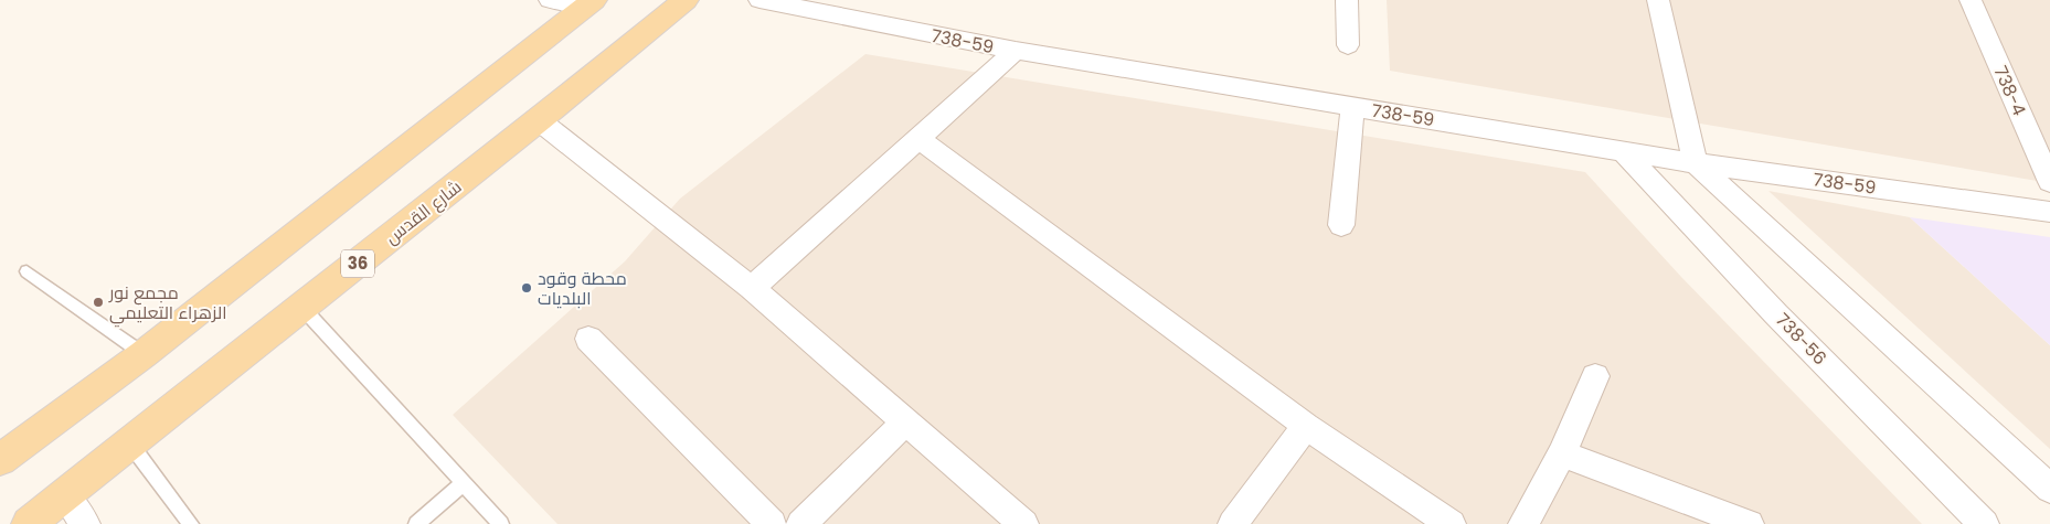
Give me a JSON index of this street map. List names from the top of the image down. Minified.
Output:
{"streets":{"main road":["شارع القدس","36"],"street":["738-59","738-4","738-56"]},"crossings":[["738-59","738-56"]],"places":["محطة وقود البلديات","مجمع نور الزهراء التعليمي"]}
